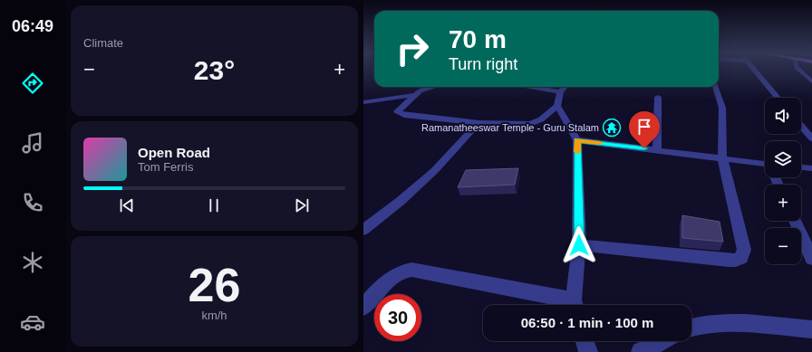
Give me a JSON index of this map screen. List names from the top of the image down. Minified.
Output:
{"places":{"temple":["Ramanatheeswar Temple - Guru Stalam"]},"page":{"tabs":"06:49","tile":["Climate",["26","km/h"]],"turn":["70 m","Turn right"],"heat":["−","23°","+"],"map_buttons":["+","−"],"song":["Open Road","Tom Ferris"],"limit":"30","trip":"06:50 · 1 min · 100 m"}}
